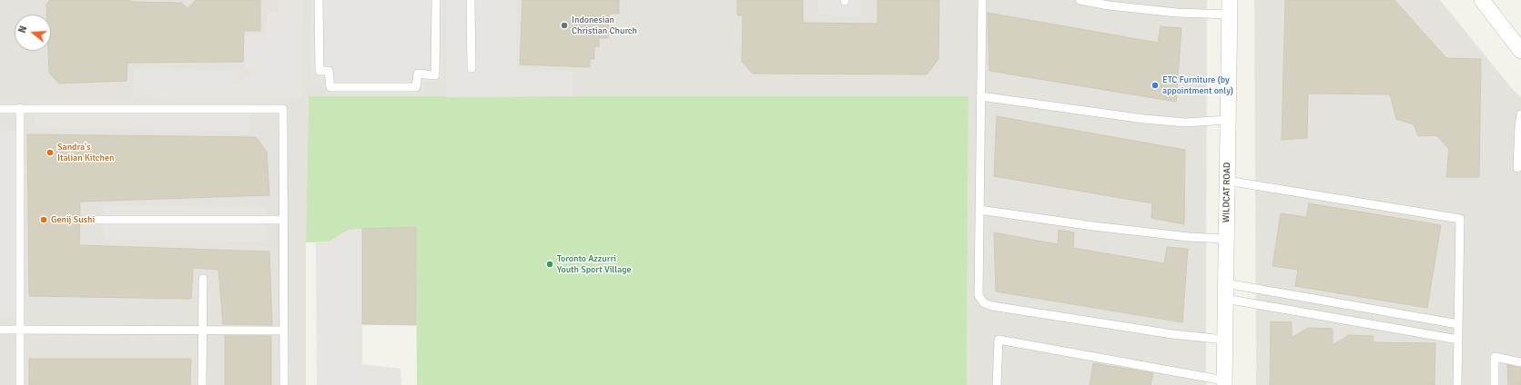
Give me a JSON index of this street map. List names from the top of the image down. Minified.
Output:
{"streets":{"street":["WILDCAT ROAD"]},"places":["Indonesian Christian Church","ETC Furniture (by appointment only)","Sandra's Italian Kitchen","Genij Sushi","Toronto Azzurri Youth Sport Village"],"north":"left"}
